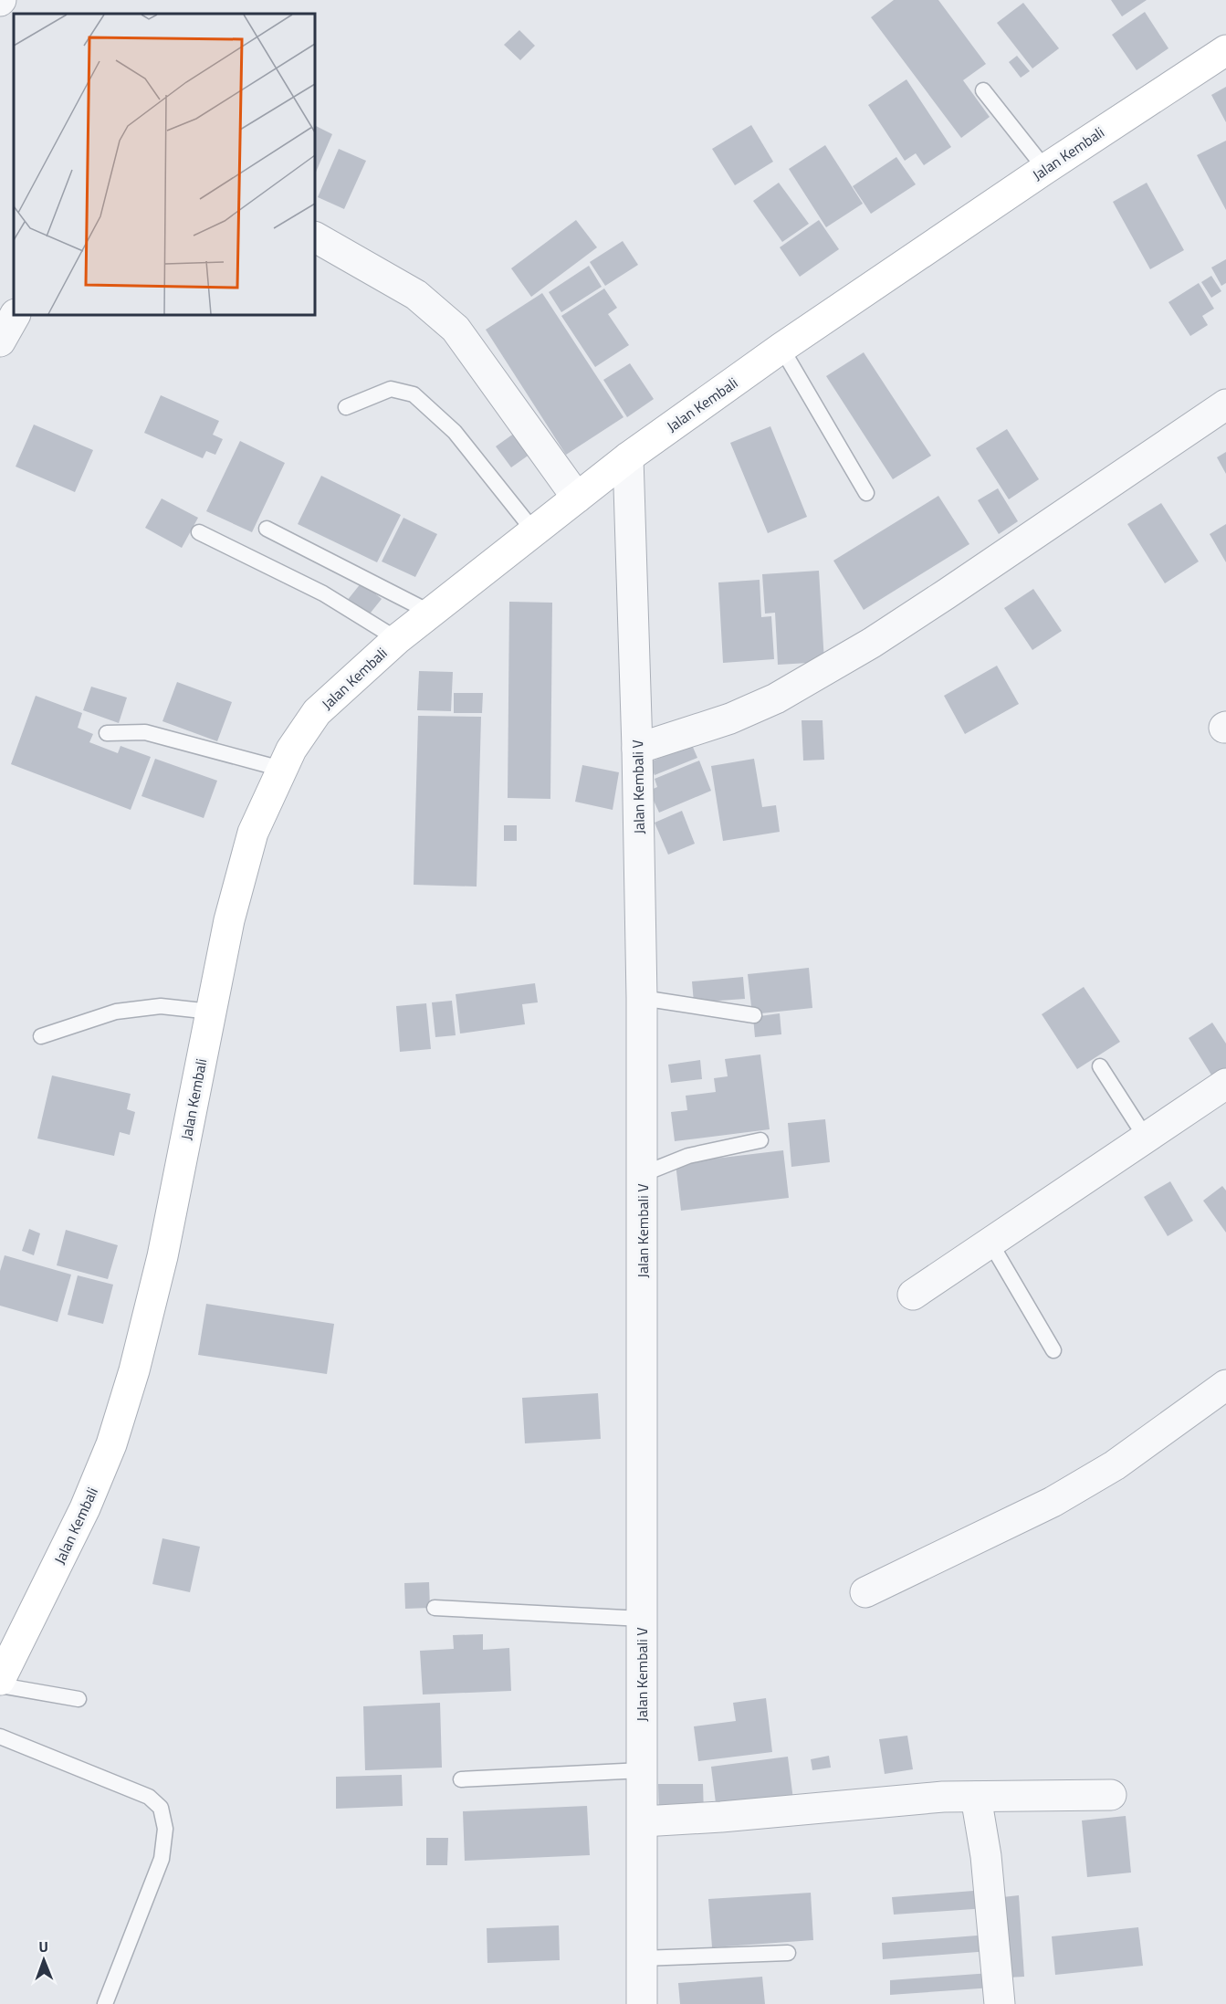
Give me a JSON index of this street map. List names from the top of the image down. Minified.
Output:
{"streets":{"street":["Jalan Kembali","Jalan Kembali V"]},"crossings":[["Jalan Kembali","Jalan Kembali V"]],"north":"top"}
